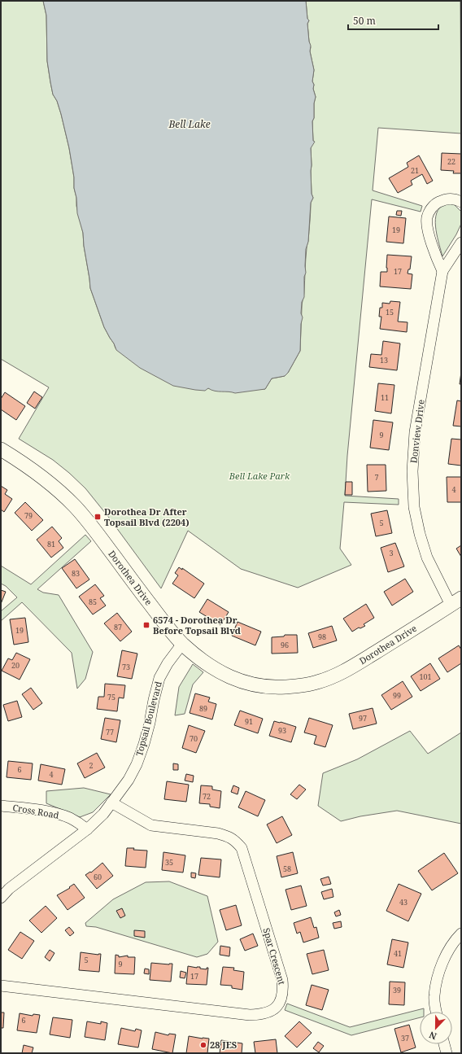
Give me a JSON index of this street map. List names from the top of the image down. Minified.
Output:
{"streets":{"street":["Donview Drive","Dorothea Drive","Topsail Boulevard","Cross Road","Spar Crescent"]},"crossings":[["Donview Drive","Dorothea Drive"],["Dorothea Drive","Topsail Boulevard"],["Topsail Boulevard","Cross Road"],["Topsail Boulevard","Spar Crescent"]],"water":["Bell Lake"],"parks":["Bell Lake Park"],"places":{"transit":["Dorothea Dr After Topsail Blvd (2204)","6574 - Dorothea Dr Before Topsail Blvd"],"other":["28 JES"]},"house_numbers":["22","21","19","17","15","13","11","9","7","4","79","5","81","3","83","85","87","19","98","96","20","73","101","99","75","89","97","91","93","77","70","2","6","4","72","35","58","60","43","41","5","9","17","39","6","37"],"scale_bar":"50 m","north":"bottom"}
